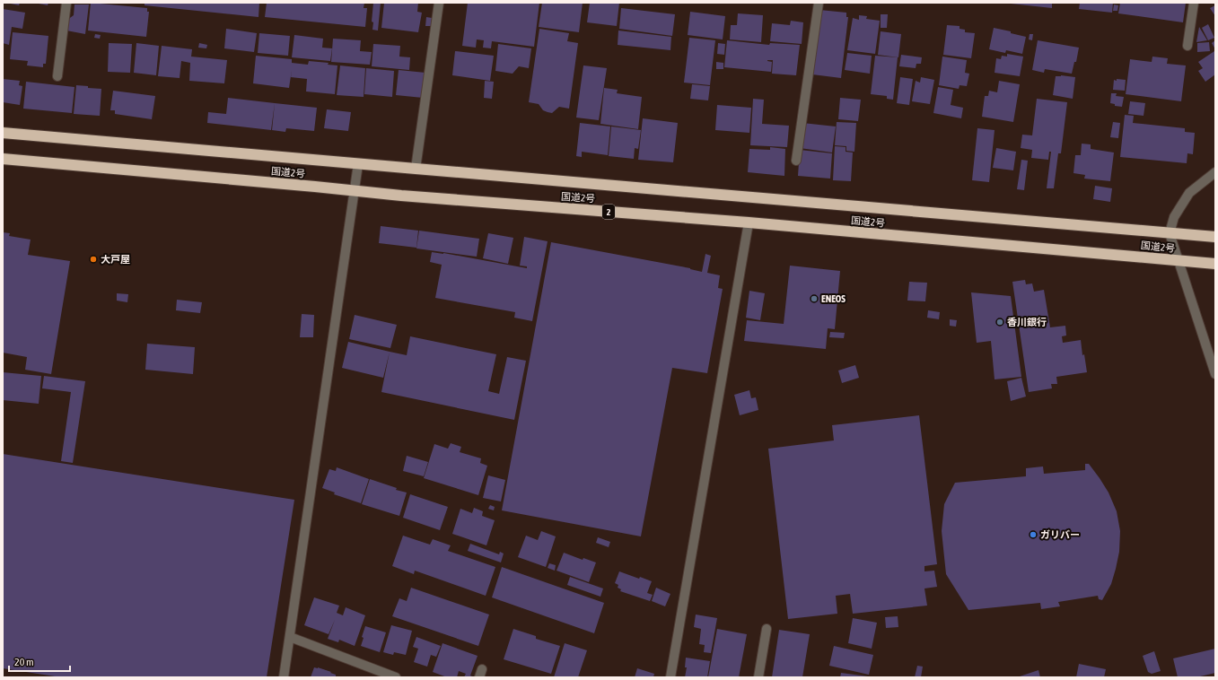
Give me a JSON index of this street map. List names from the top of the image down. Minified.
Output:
{"streets":{"highway":["国道2号","2"]},"places":["大戸屋","ENEOS","香川銀行","ガリバー"],"scale_bar":"20 m"}
